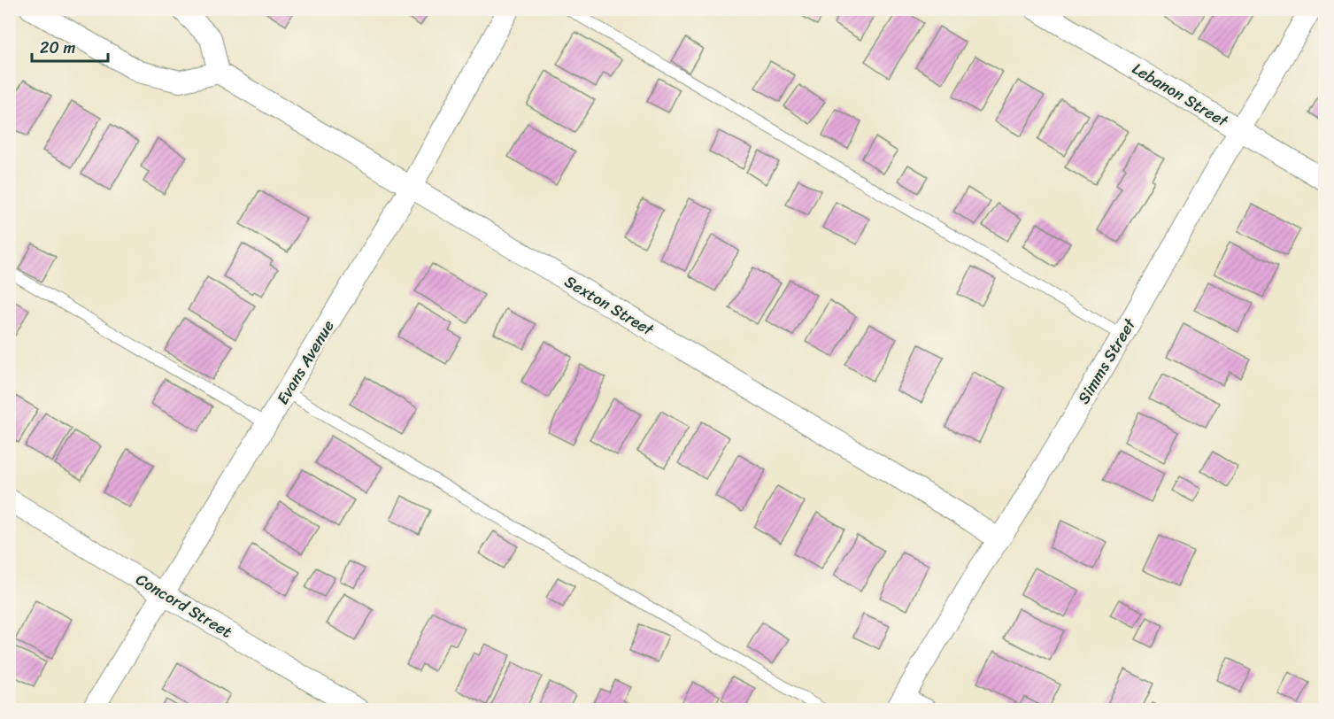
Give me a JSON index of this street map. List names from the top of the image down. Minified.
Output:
{"streets":{"street":["Lebanon Street","Sexton Street","Simms Street","Evans Avenue","Concord Street"]},"crossings":[["Lebanon Street","Simms Street"],["Sexton Street","Simms Street"],["Sexton Street","Evans Avenue"],["Evans Avenue","Concord Street"]],"scale_bar":"20 m"}
